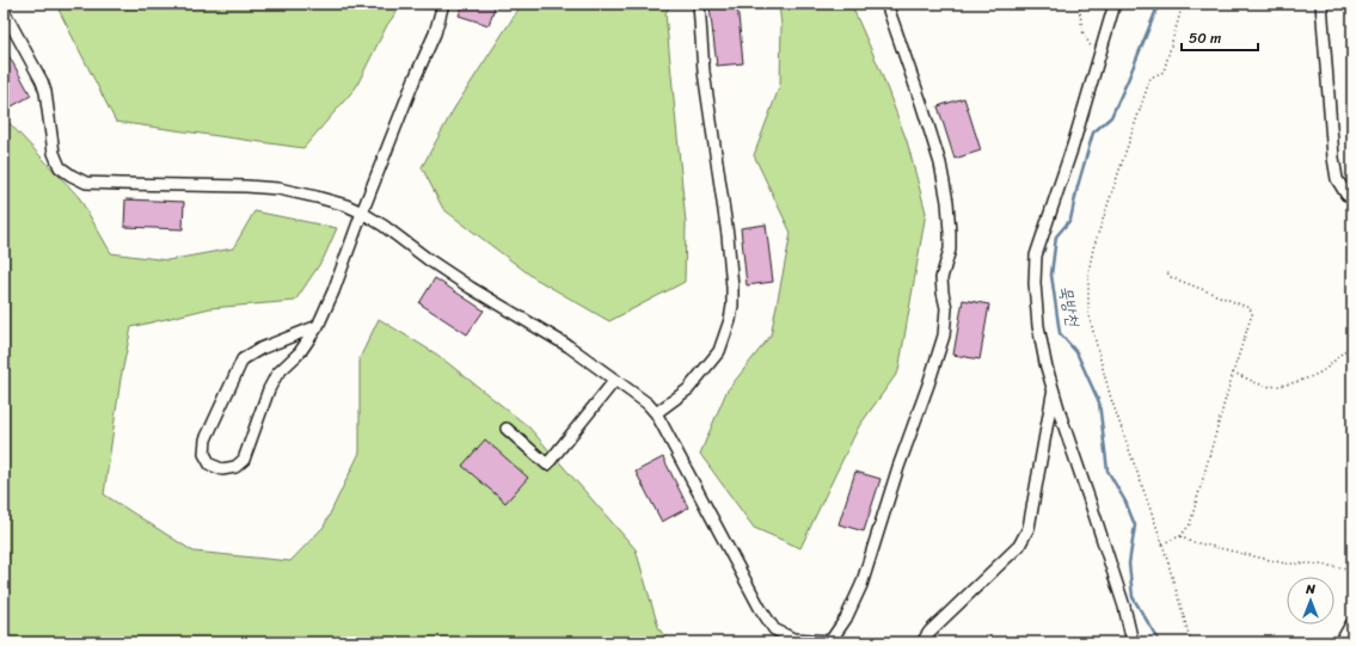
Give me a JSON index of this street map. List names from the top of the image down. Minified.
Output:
{"water":["묵방천"],"scale_bar":"50 m","north":"top"}
